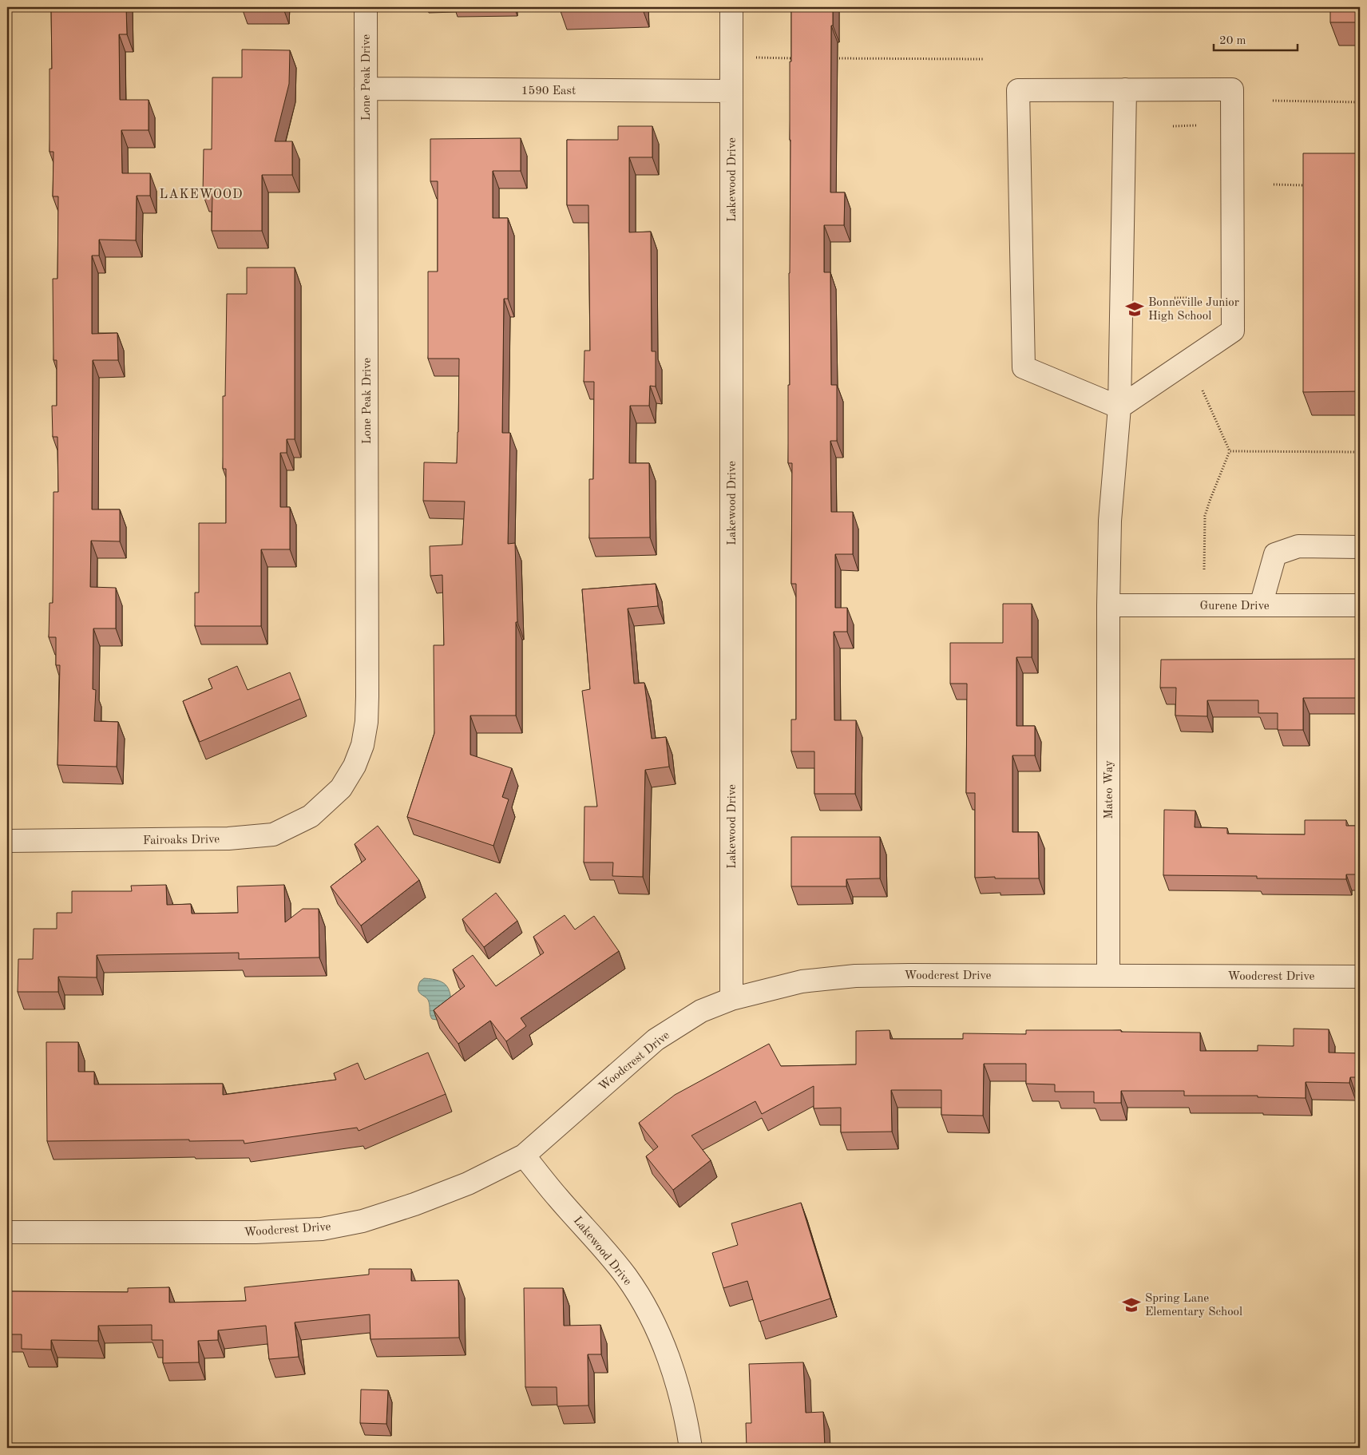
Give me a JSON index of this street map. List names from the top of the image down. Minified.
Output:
{"streets":{"street":["Lone Peak Drive","1590 East","Lakewood Drive","Gurene Drive","Mateo Way","Fairoaks Drive","Woodcrest Drive"]},"crossings":[["Lone Peak Drive","1590 East"],["Lone Peak Drive","Fairoaks Drive"],["1590 East","Lakewood Drive"],["Lakewood Drive","Woodcrest Drive"],["Gurene Drive","Mateo Way"],["Mateo Way","Woodcrest Drive"]],"districts":["LAKEWOOD"],"places":{"school or university":["Bonneville Junior High School","Spring Lane Elementary School"]},"scale_bar":"20 m"}
